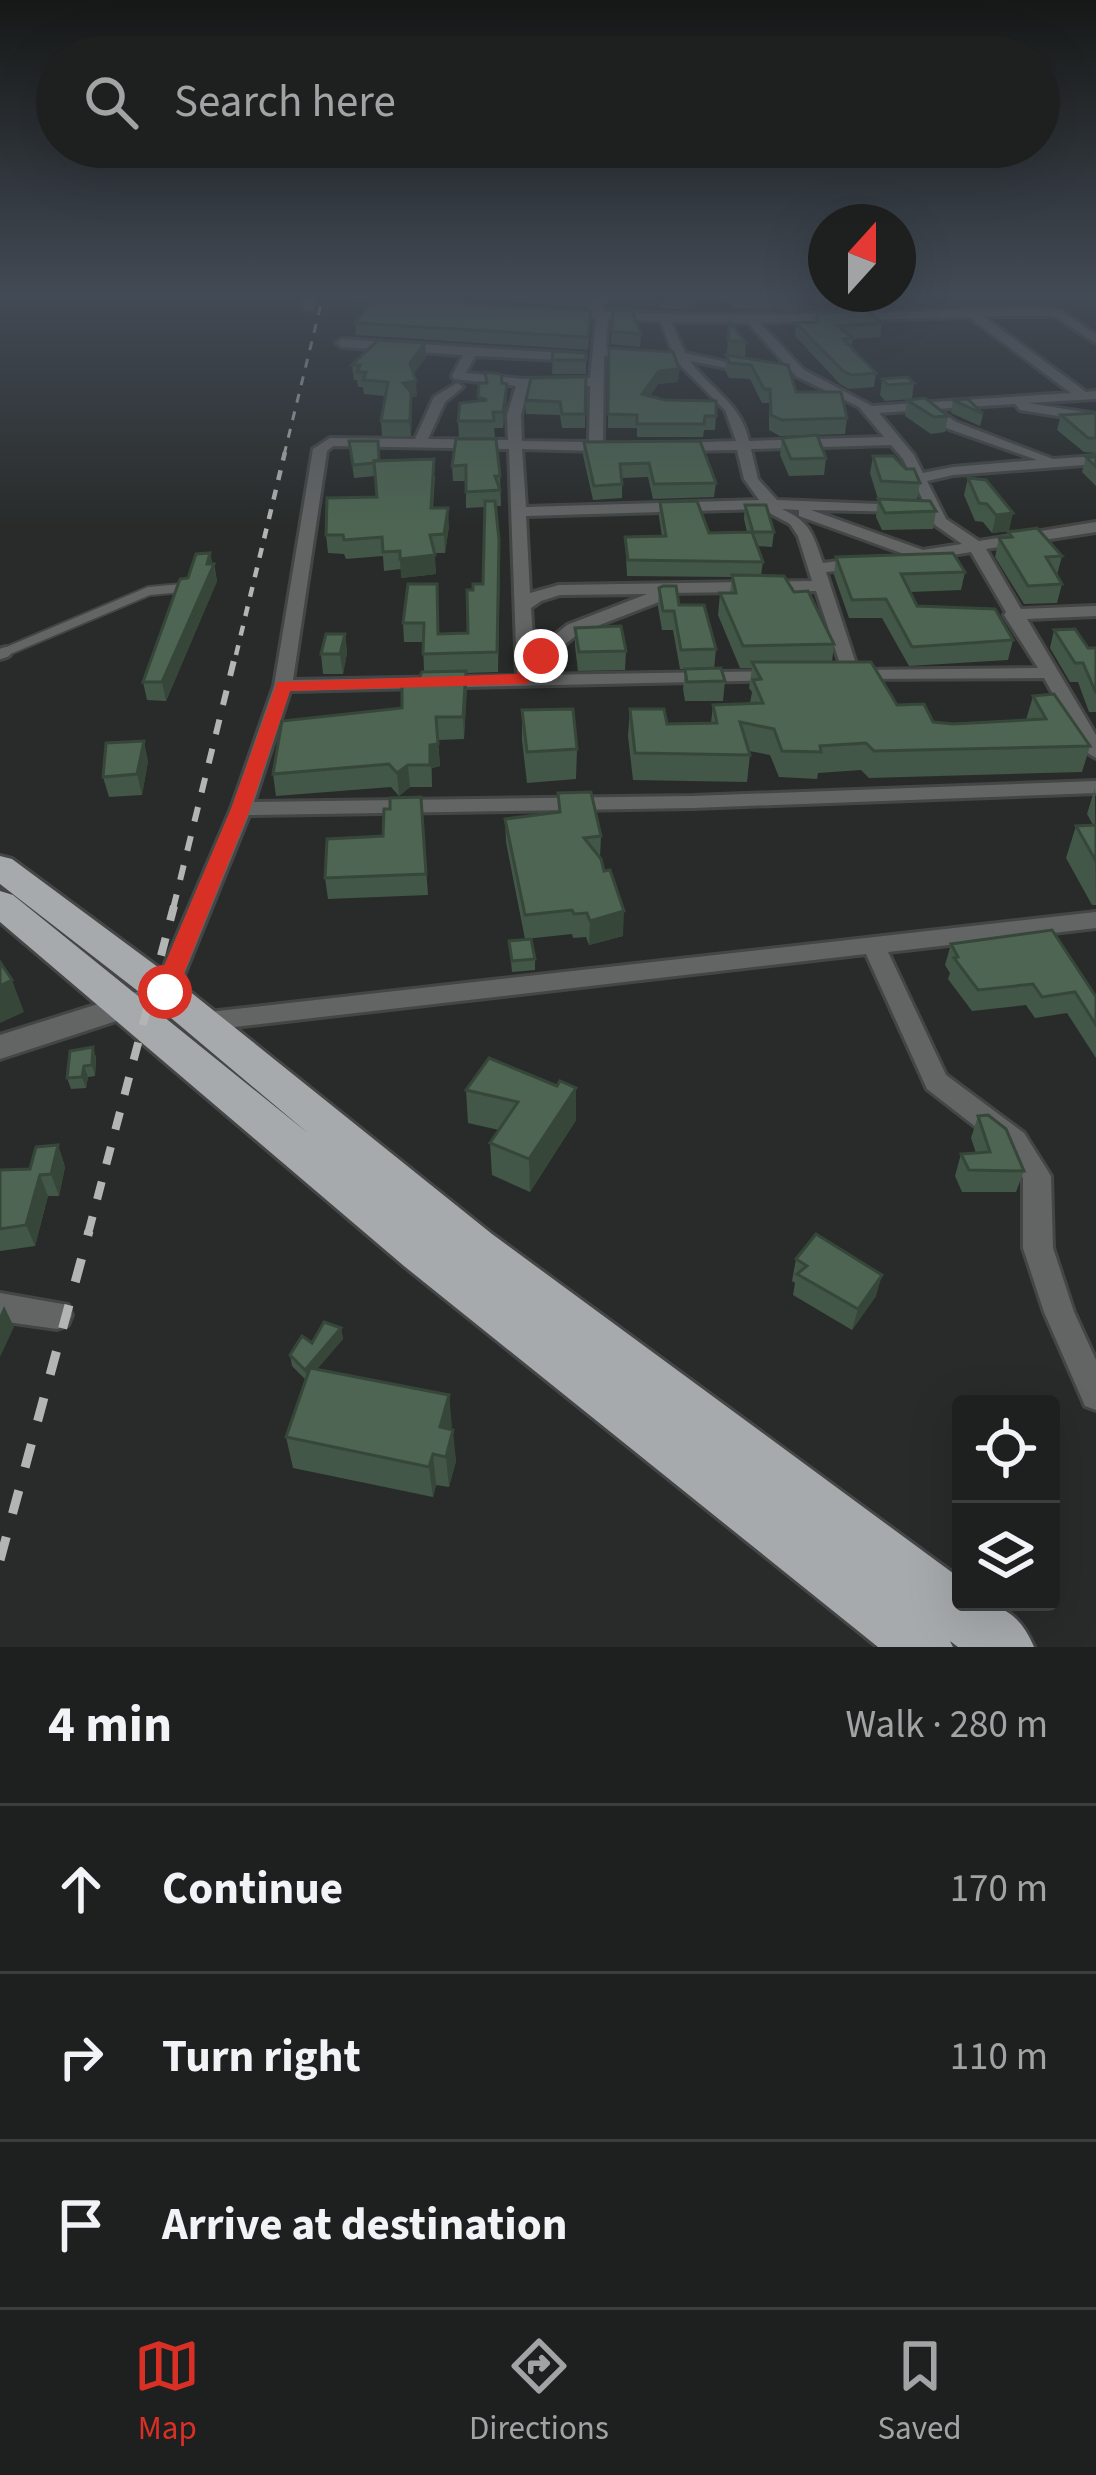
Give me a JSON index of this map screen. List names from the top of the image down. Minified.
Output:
{"north":"top","page":{"search":"Search here","heading":["4 min","Walk · 280 m"],"list":[["Continue","170 m"],["Turn right","110 m"],"Arrive at destination"],"nav":["Map","Directions","Saved"]}}
